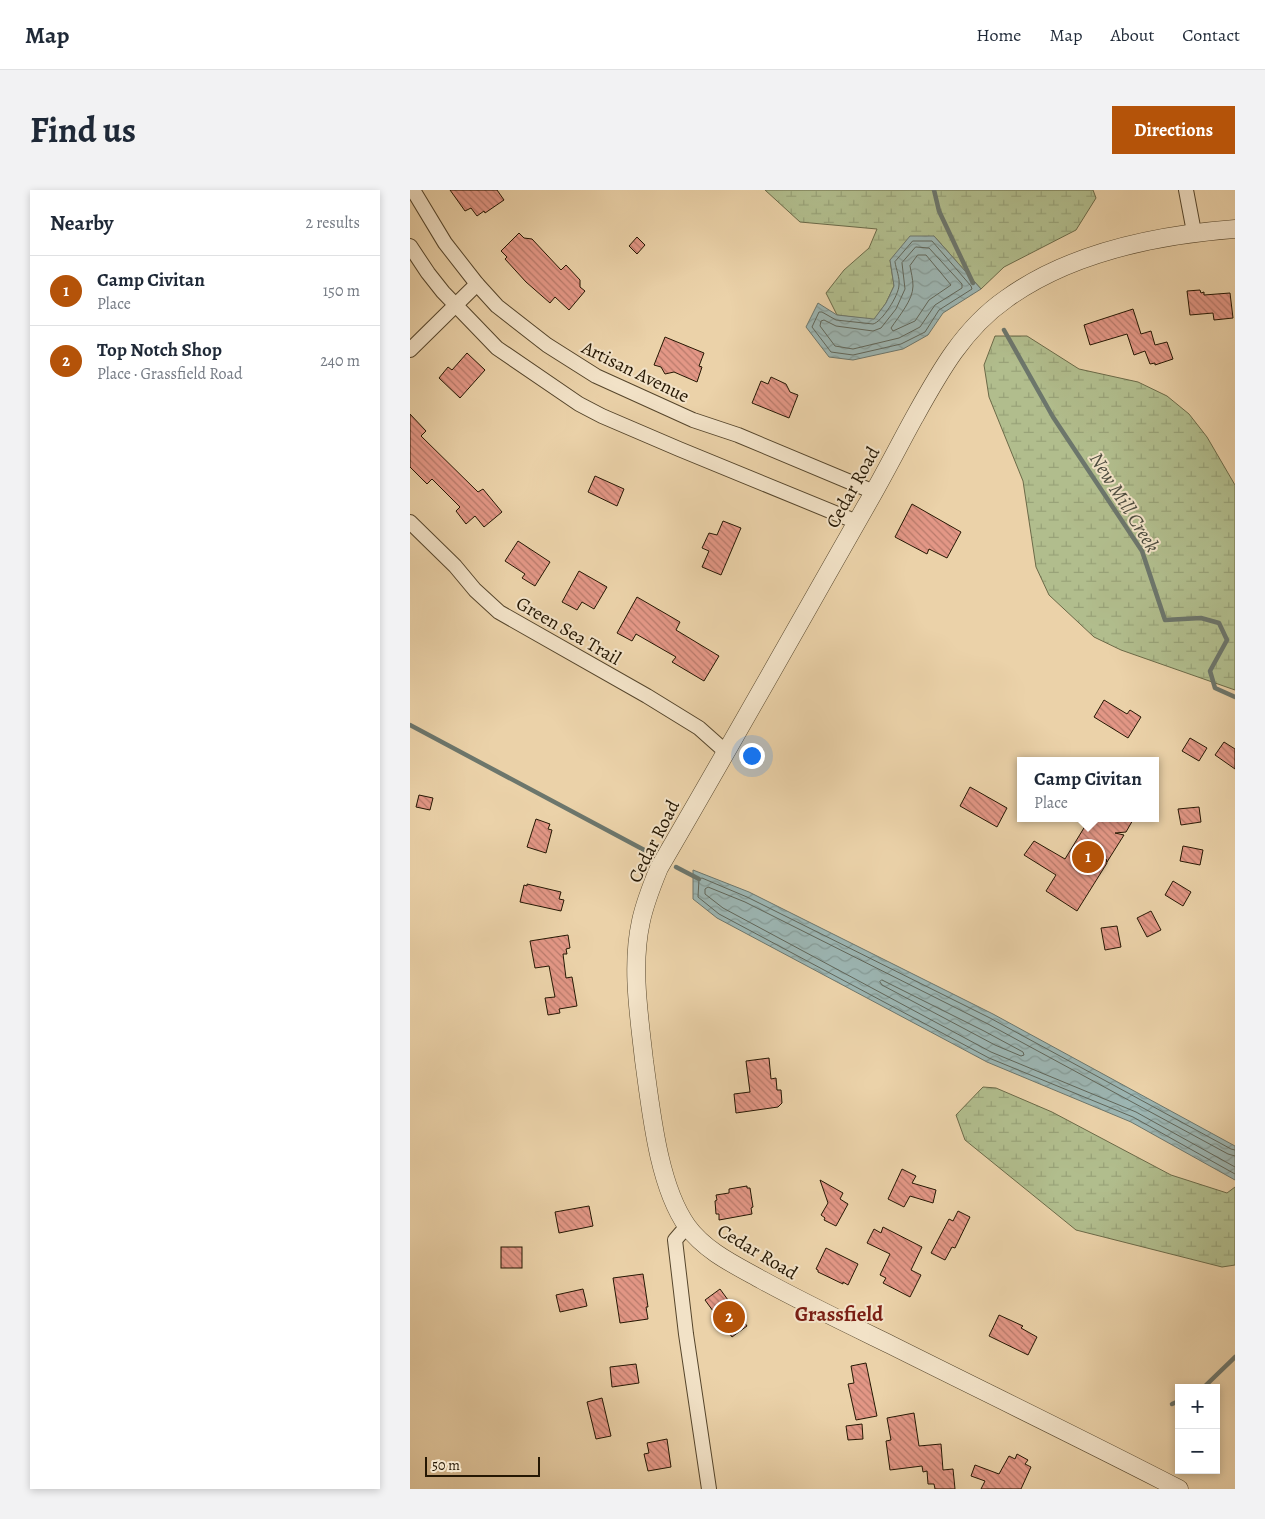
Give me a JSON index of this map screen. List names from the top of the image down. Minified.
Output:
{"streets":{"street":["Artisan Avenue","Cedar Road","Green Sea Trail"]},"crossings":[["Artisan Avenue","Cedar Road"],["Cedar Road","Green Sea Trail"]],"districts":["Grassfield"],"water":["New Mill Creek"],"scale_bar":"50 m","page":{"header":"Map","nav":["Home","Map","About","Contact"],"title":"Find us","buttons":"Directions","heading":["Nearby","2 results"],"list":[{"mark":"1","name":"Camp Civitan","note":"Place","value":"150 m"},{"mark":"2","name":"Top Notch Shop","note":"Place · Grassfield Road","value":"240 m"}],"popup":["Camp Civitan","Place"],"pins":["1","2"],"map_buttons":["+","−"],"scale":"50 m"}}
